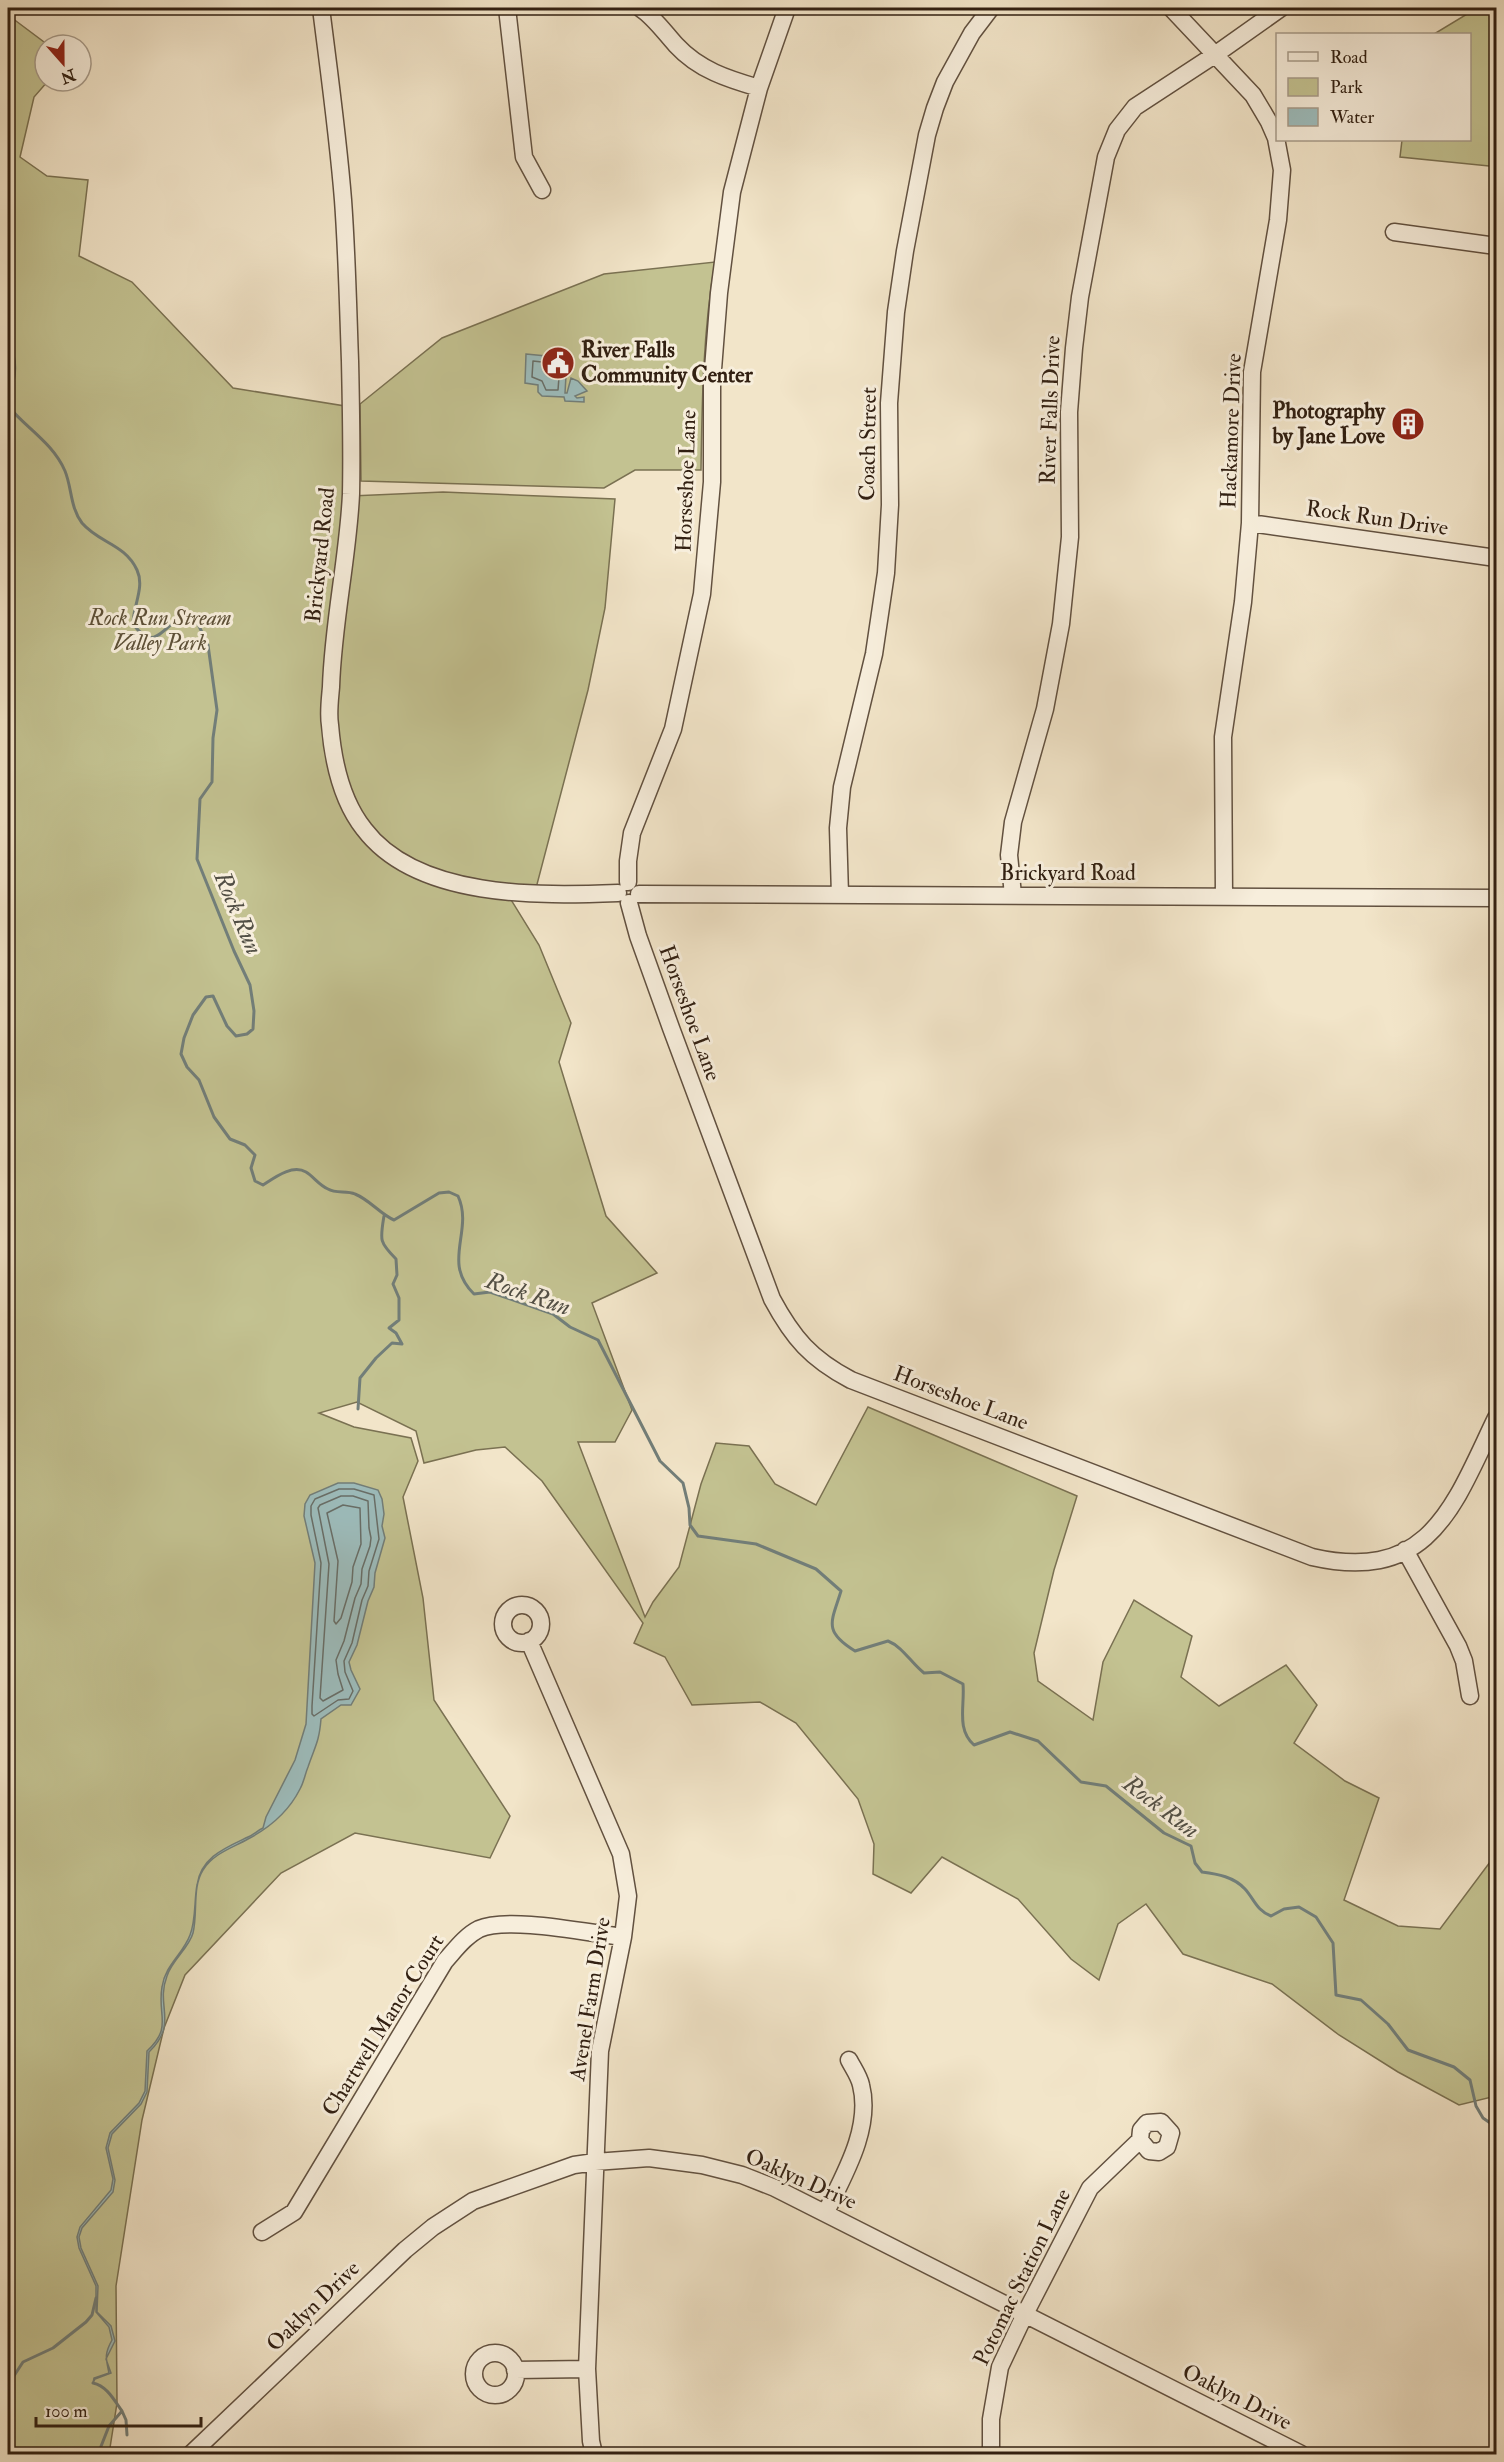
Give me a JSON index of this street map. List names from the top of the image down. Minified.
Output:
{"streets":{"street":["River Falls Drive","Hackamore Drive","Coach Street","Horseshoe Lane","Rock Run Drive","Brickyard Road","Avenel Farm Drive","Chartwell Manor Court","Oaklyn Drive","Potomac Station Lane"]},"crossings":[["River Falls Drive","Hackamore Drive"],["River Falls Drive","Brickyard Road"],["Hackamore Drive","Rock Run Drive"],["Hackamore Drive","Brickyard Road"],["Coach Street","Brickyard Road"],["Horseshoe Lane","Brickyard Road"],["Avenel Farm Drive","Chartwell Manor Court"],["Avenel Farm Drive","Oaklyn Drive"],["Oaklyn Drive","Potomac Station Lane"]],"water":["Rock Run"],"parks":["Rock Run Stream Valley Park"],"places":{"public building":["River Falls Community Center"],"building":["Photography by Jane Love"]},"legend":["Road","Park","Water"],"scale_bar":"100 m","north":"bottom"}
